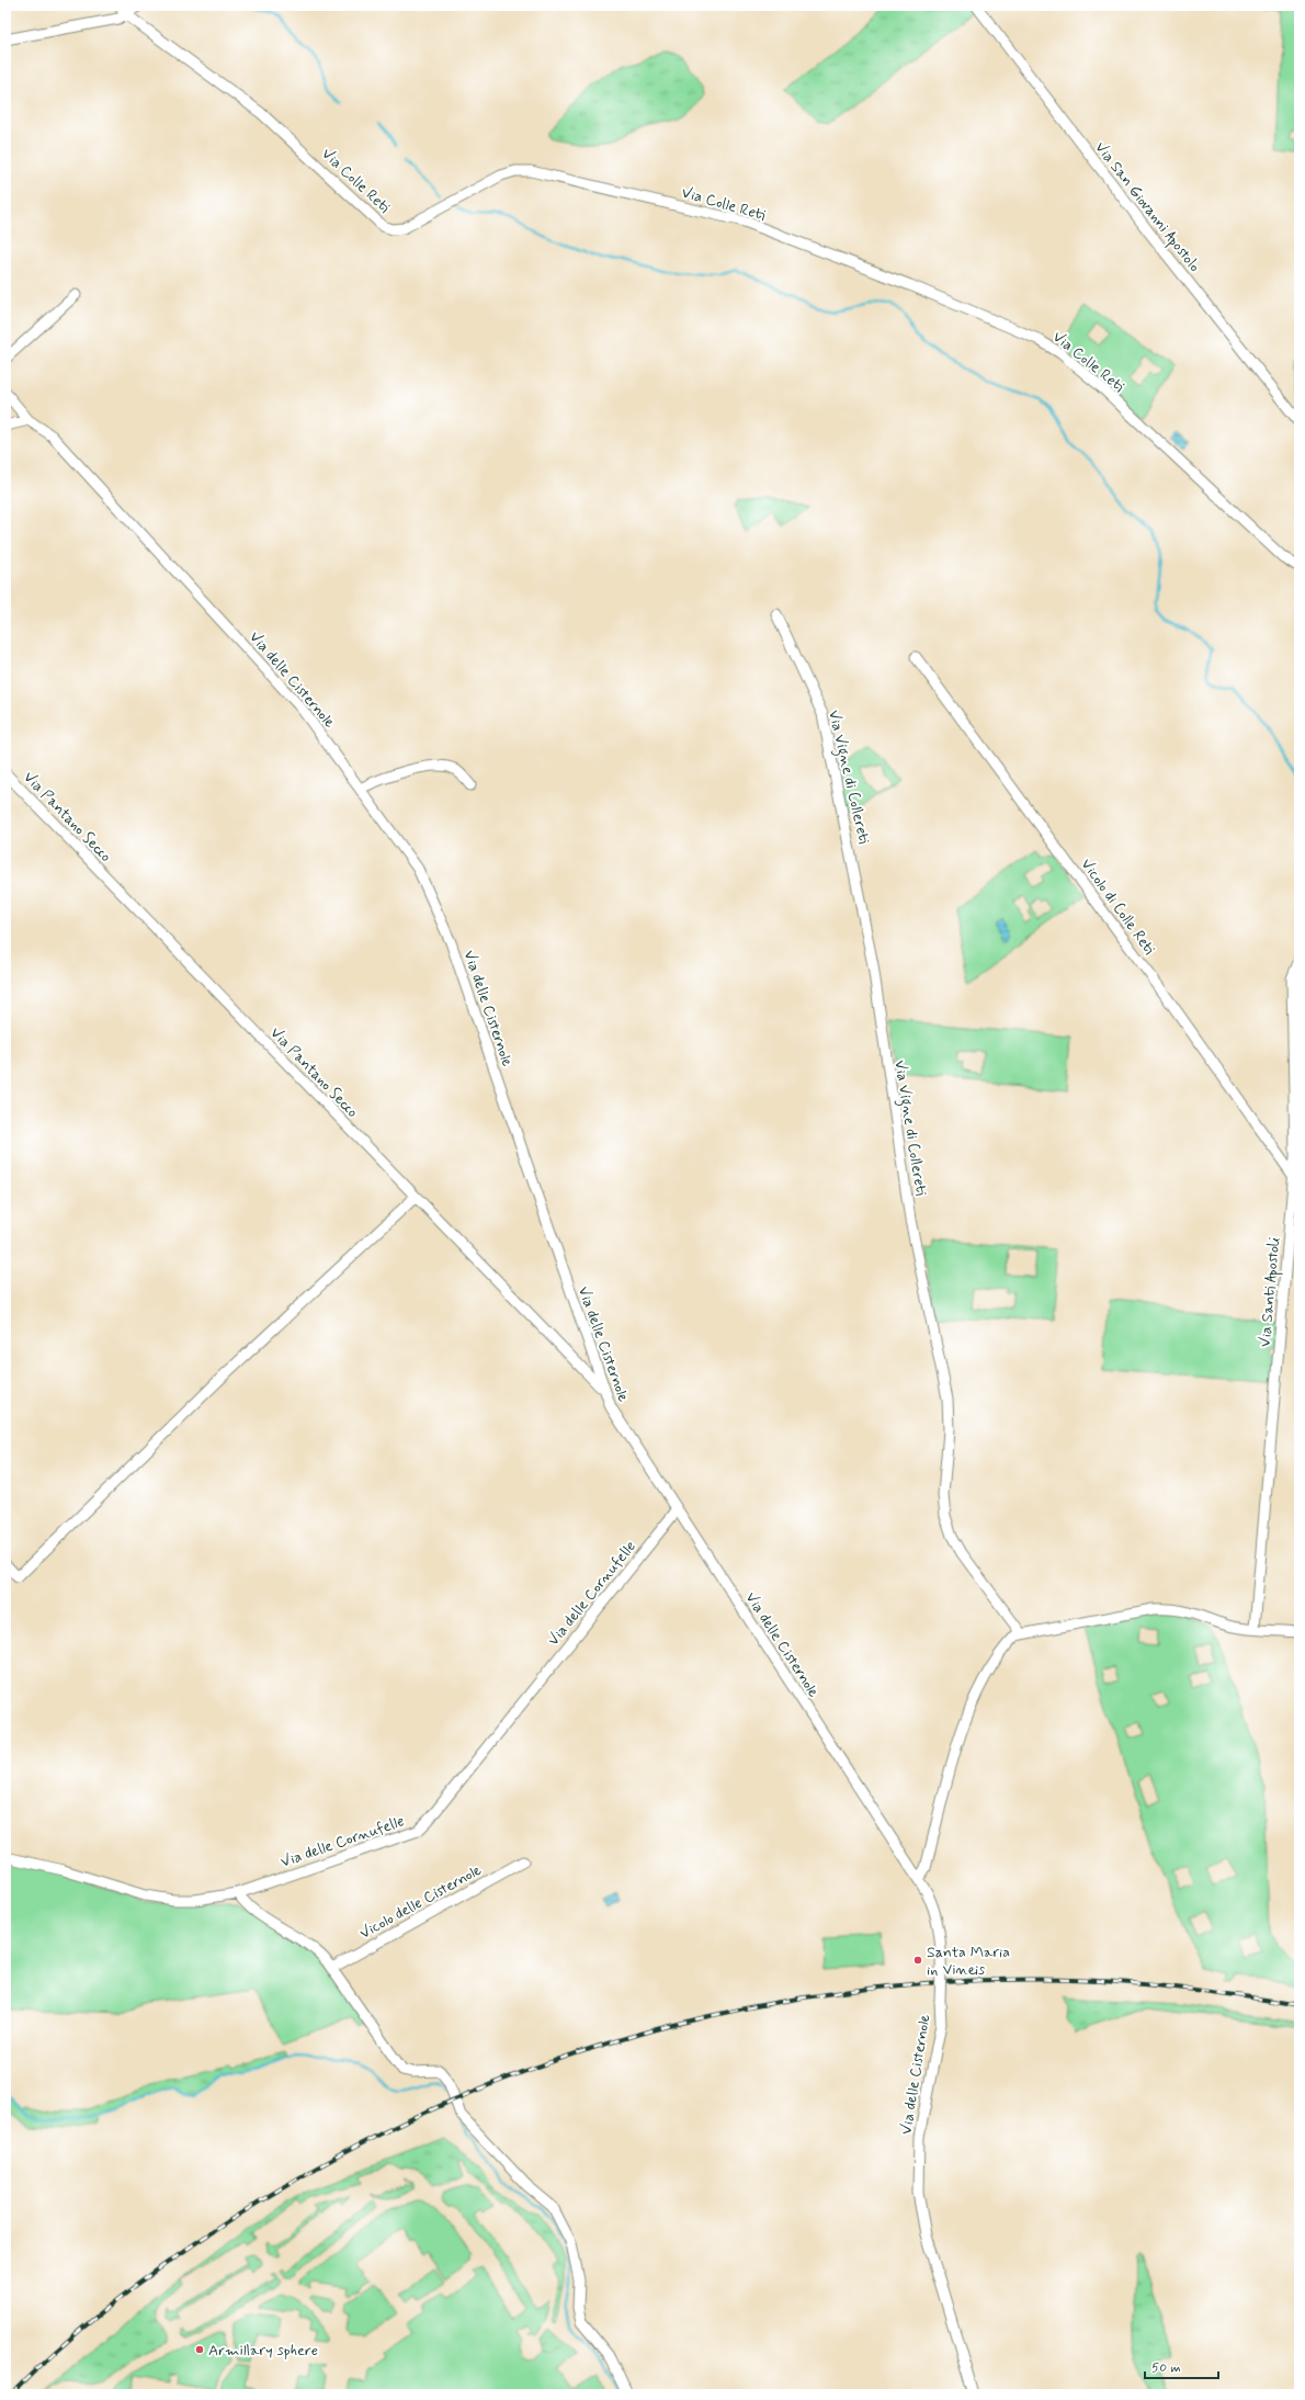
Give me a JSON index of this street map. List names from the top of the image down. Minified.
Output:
{"streets":{"street":["Via Colle Reti","Via San Giovanni Apostolo","Via delle Cisternole","Via Vigne di Collereti","Via Pantano Secco","Vicolo di Colle Reti","Via Santi Apostoli","Via delle Cornufelle","Vicolo delle Cisternole"]},"crossings":[["Via delle Cisternole","Via Pantano Secco"],["Via delle Cisternole","Via delle Cornufelle"],["Vicolo di Colle Reti","Via Santi Apostoli"]],"places":["Santa Maria in Vineis","Armillary sphere"],"scale_bar":"50 m"}
